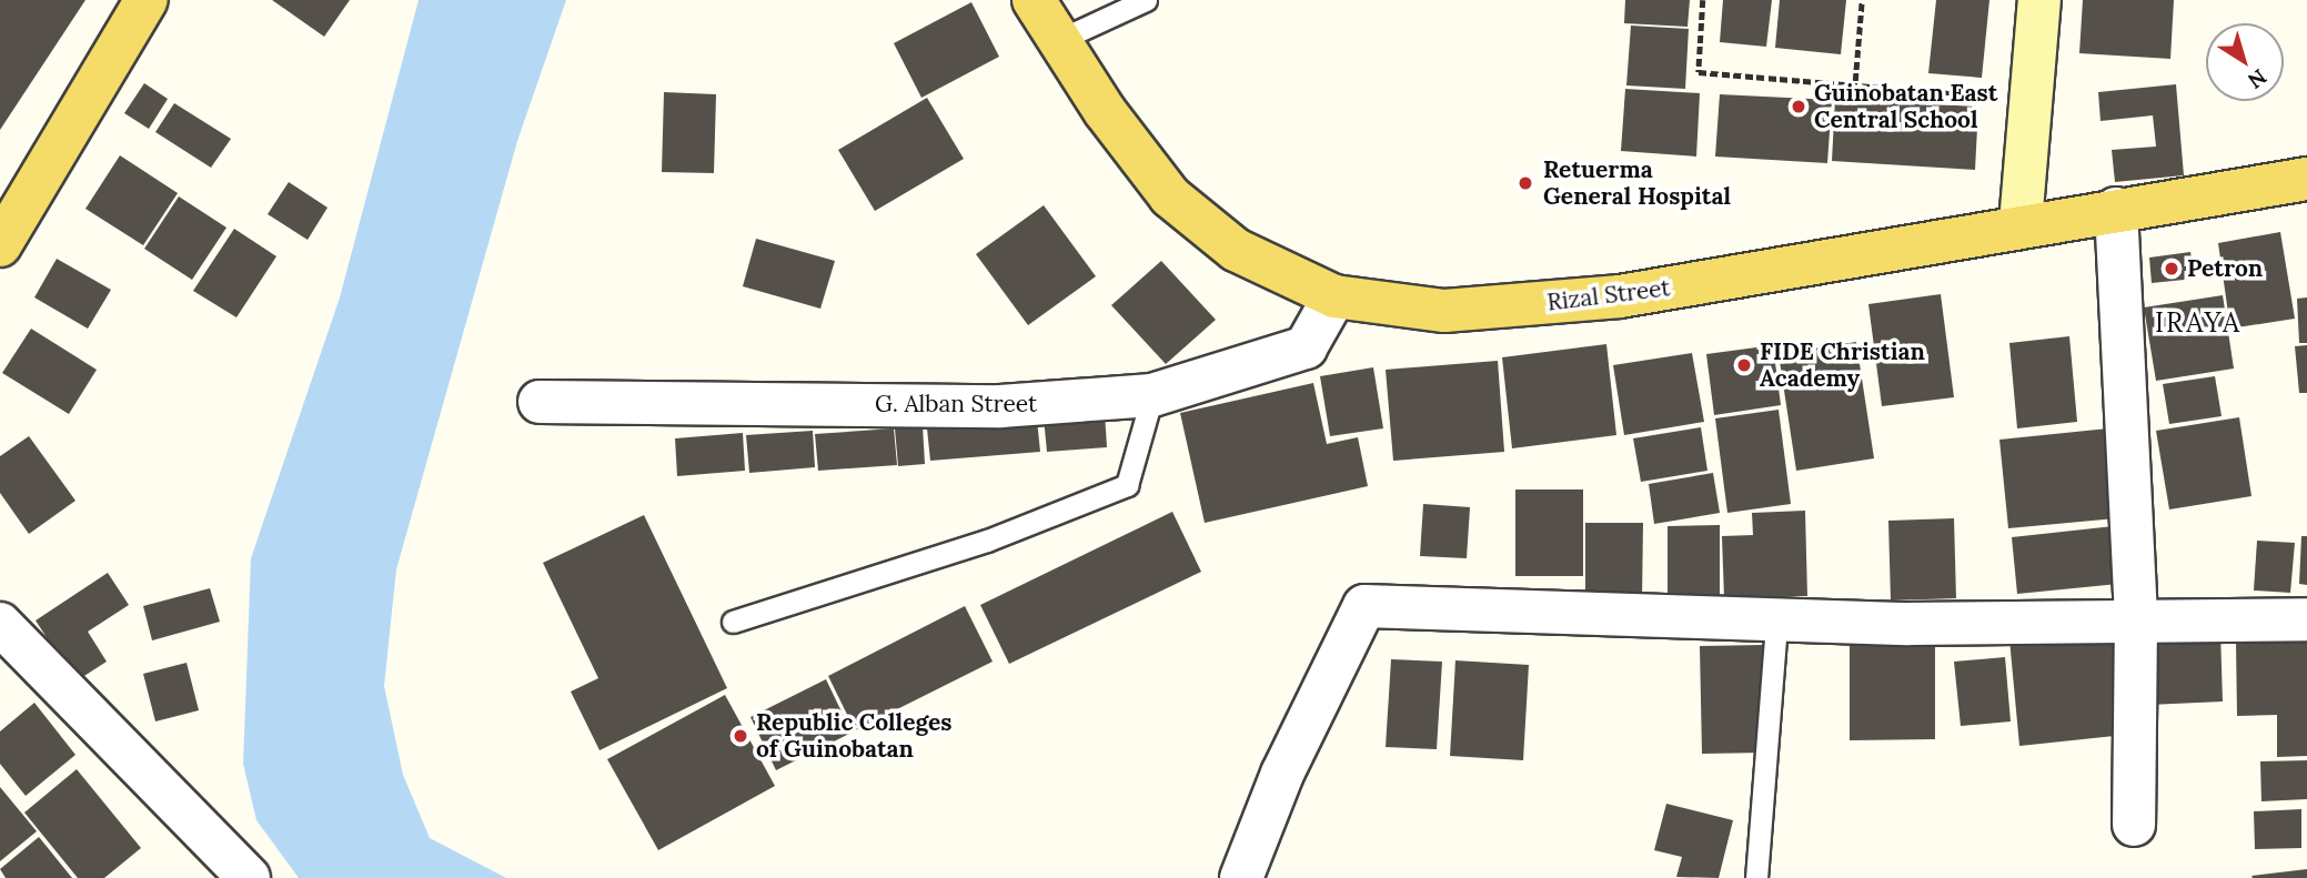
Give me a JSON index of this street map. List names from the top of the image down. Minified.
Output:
{"streets":{"main road":["Rizal Street"],"street":["G. Alban Street"]},"crossings":[["Rizal Street","G. Alban Street"]],"districts":["IRAYA"],"places":["Guinobatan East Central School","Retuerma General Hospital","Petron","FIDE Christian Academy","Republic Colleges of Guinobatan"],"north":"bottom right"}
